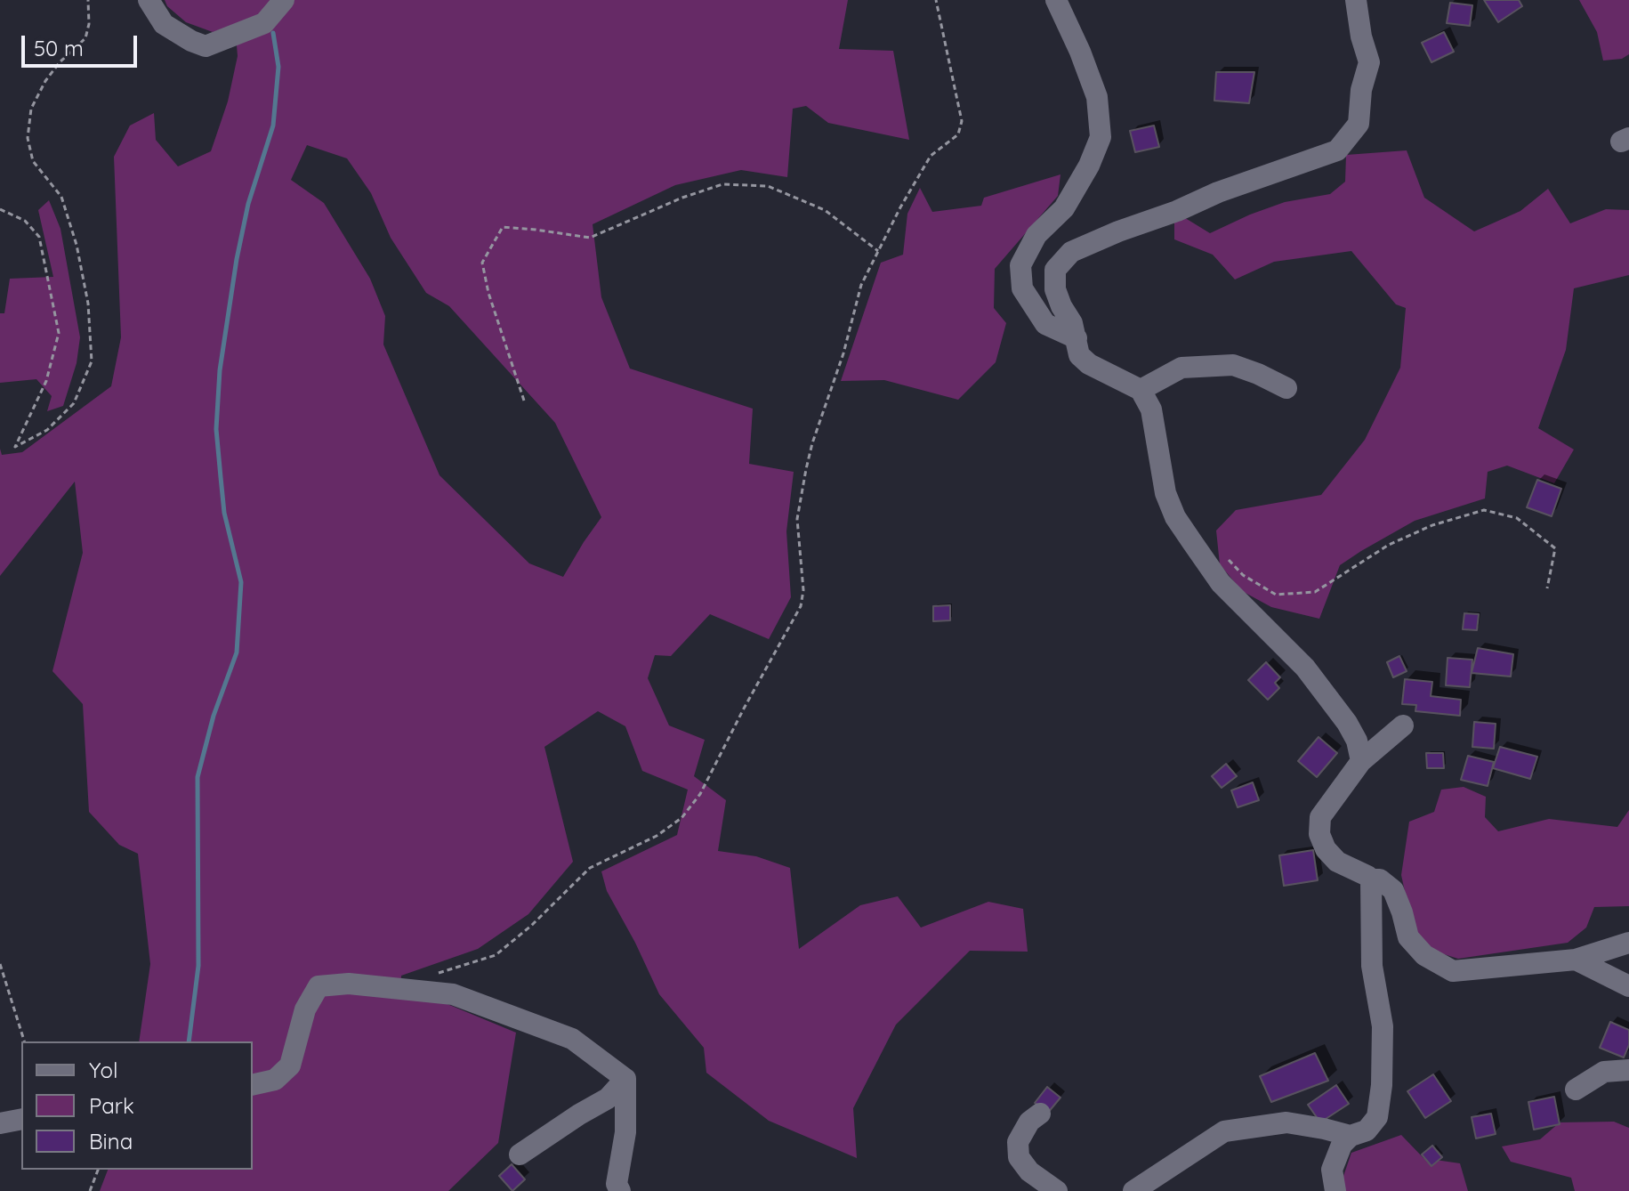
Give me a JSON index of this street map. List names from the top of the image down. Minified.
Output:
{"legend":["Yol","Park","Bina"],"scale_bar":"50 m"}
